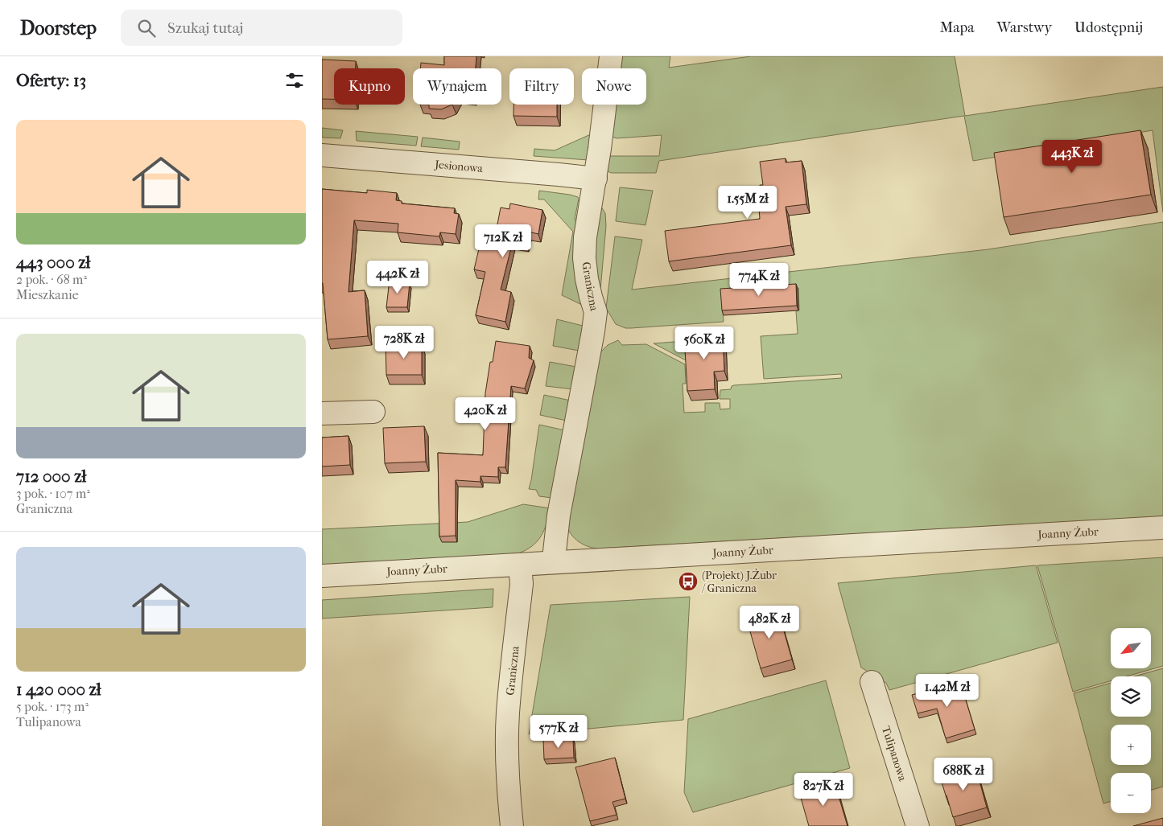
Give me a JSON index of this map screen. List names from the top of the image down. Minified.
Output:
{"streets":{"street":["Jesionowa","Graniczna","Joanny Żubr","Tulipanowa"]},"crossings":[["Jesionowa","Graniczna"],["Graniczna","Joanny Żubr"]],"places":{"bus stop":["(Projekt) J.Żubr / Graniczna"]},"north":"bottom left","page":{"header":"Doorstep","search":"Szukaj tutaj","nav":["Mapa","Warstwy","Udostępnij"],"heading":"Oferty: 13","chip":["Kupno","Wynajem","Filtry","Nowe"],"list":[{"name":"443 000 zł","note":"2 pok. · 68 m² · Mieszkanie"},{"name":"712 000 zł","note":"3 pok. · 107 m² · Graniczna"},{"name":"1 420 000 zł","note":"5 pok. · 173 m² · Tulipanowa"}],"price":["443K zł","1.55M zł","712K zł","442K zł","774K zł","728K zł","560K zł","420K zł","482K zł","1.42M zł","577K zł","688K zł","827K zł"],"map_buttons":["+","−"]}}
